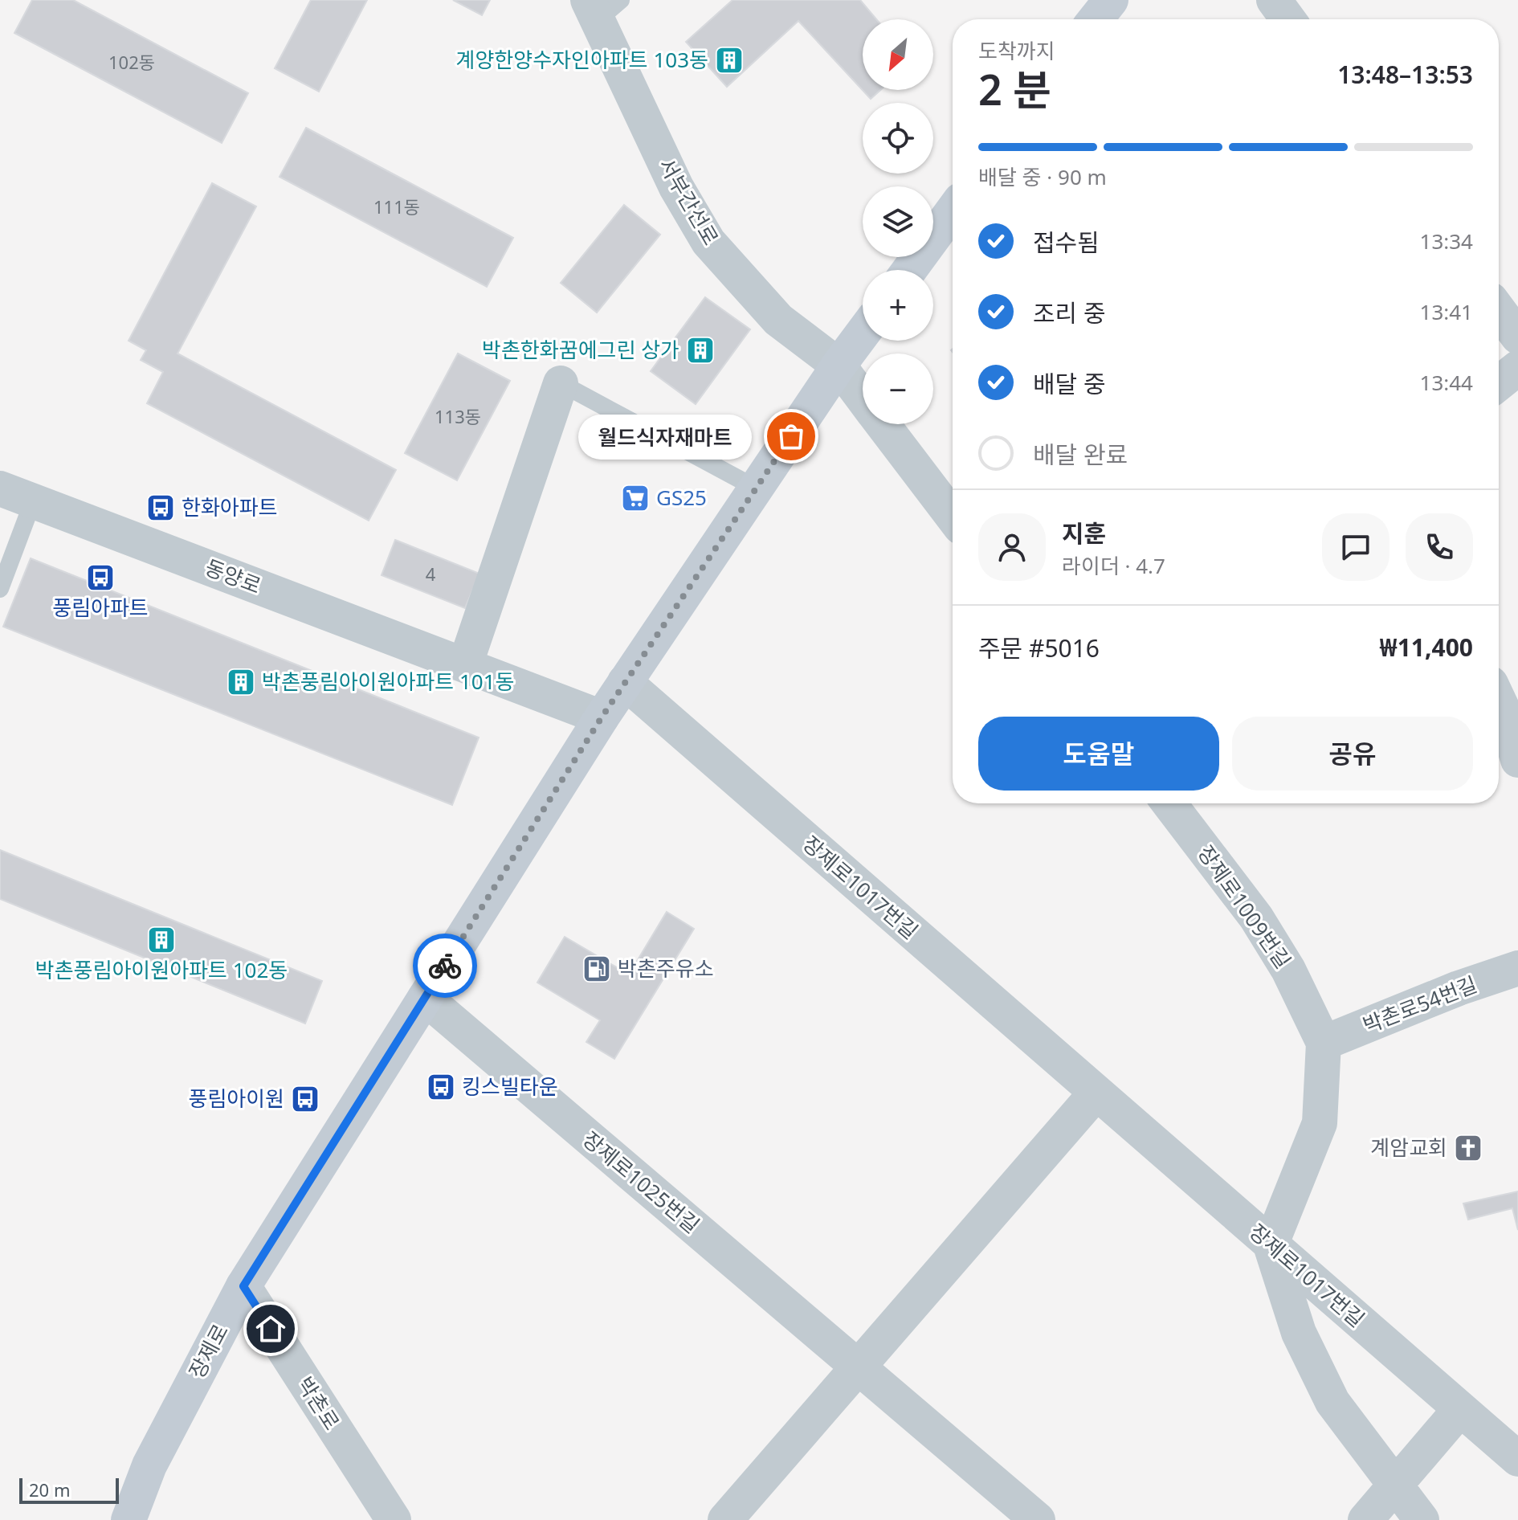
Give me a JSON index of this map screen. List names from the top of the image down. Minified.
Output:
{"streets":{"main road":["장제로"],"street":["서부간선로","동양로","장제로1017번길","장제로1009번길","박촌로54번길","장제로1025번길","박촌로"]},"crossings":[["서부간선로","장제로"],["동양로","장제로"],["장제로1017번길","장제로1009번길"],["장제로1017번길","장제로"],["장제로1009번길","박촌로54번길"],["장제로1025번길","장제로"],["장제로","박촌로"]],"places":{"building":["계양한양수자인아파트 103동","박촌한화꿈에그린 상가","박촌풍림아이원아파트 101동","박촌풍림아이원아파트 102동"],"other":["월드식자재마트"],"supermarket":["GS25"],"bus stop":["한화아파트","풍림아파트","킹스빌타운","풍림아이원"],"fuel station":["박촌주유소"],"church":["계암교회"]},"house_numbers":["102동","111동","113동","4"],"scale_bar":"20 m","north":"bottom left","page":{"map_buttons":["+","−"],"heading":["2 분","도착까지","13:48–13:53"],"panel":["지훈","라이더 · 4.7","주문 #5016","₩11,400"],"bar":"배달 중 · 90 m","list":[["접수됨","13:34"],["조리 중","13:41"],["배달 중","13:44"],"배달 완료"],"bubble":"월드식자재마트","buttons":["도움말","공유"],"scale":"20 m"}}
